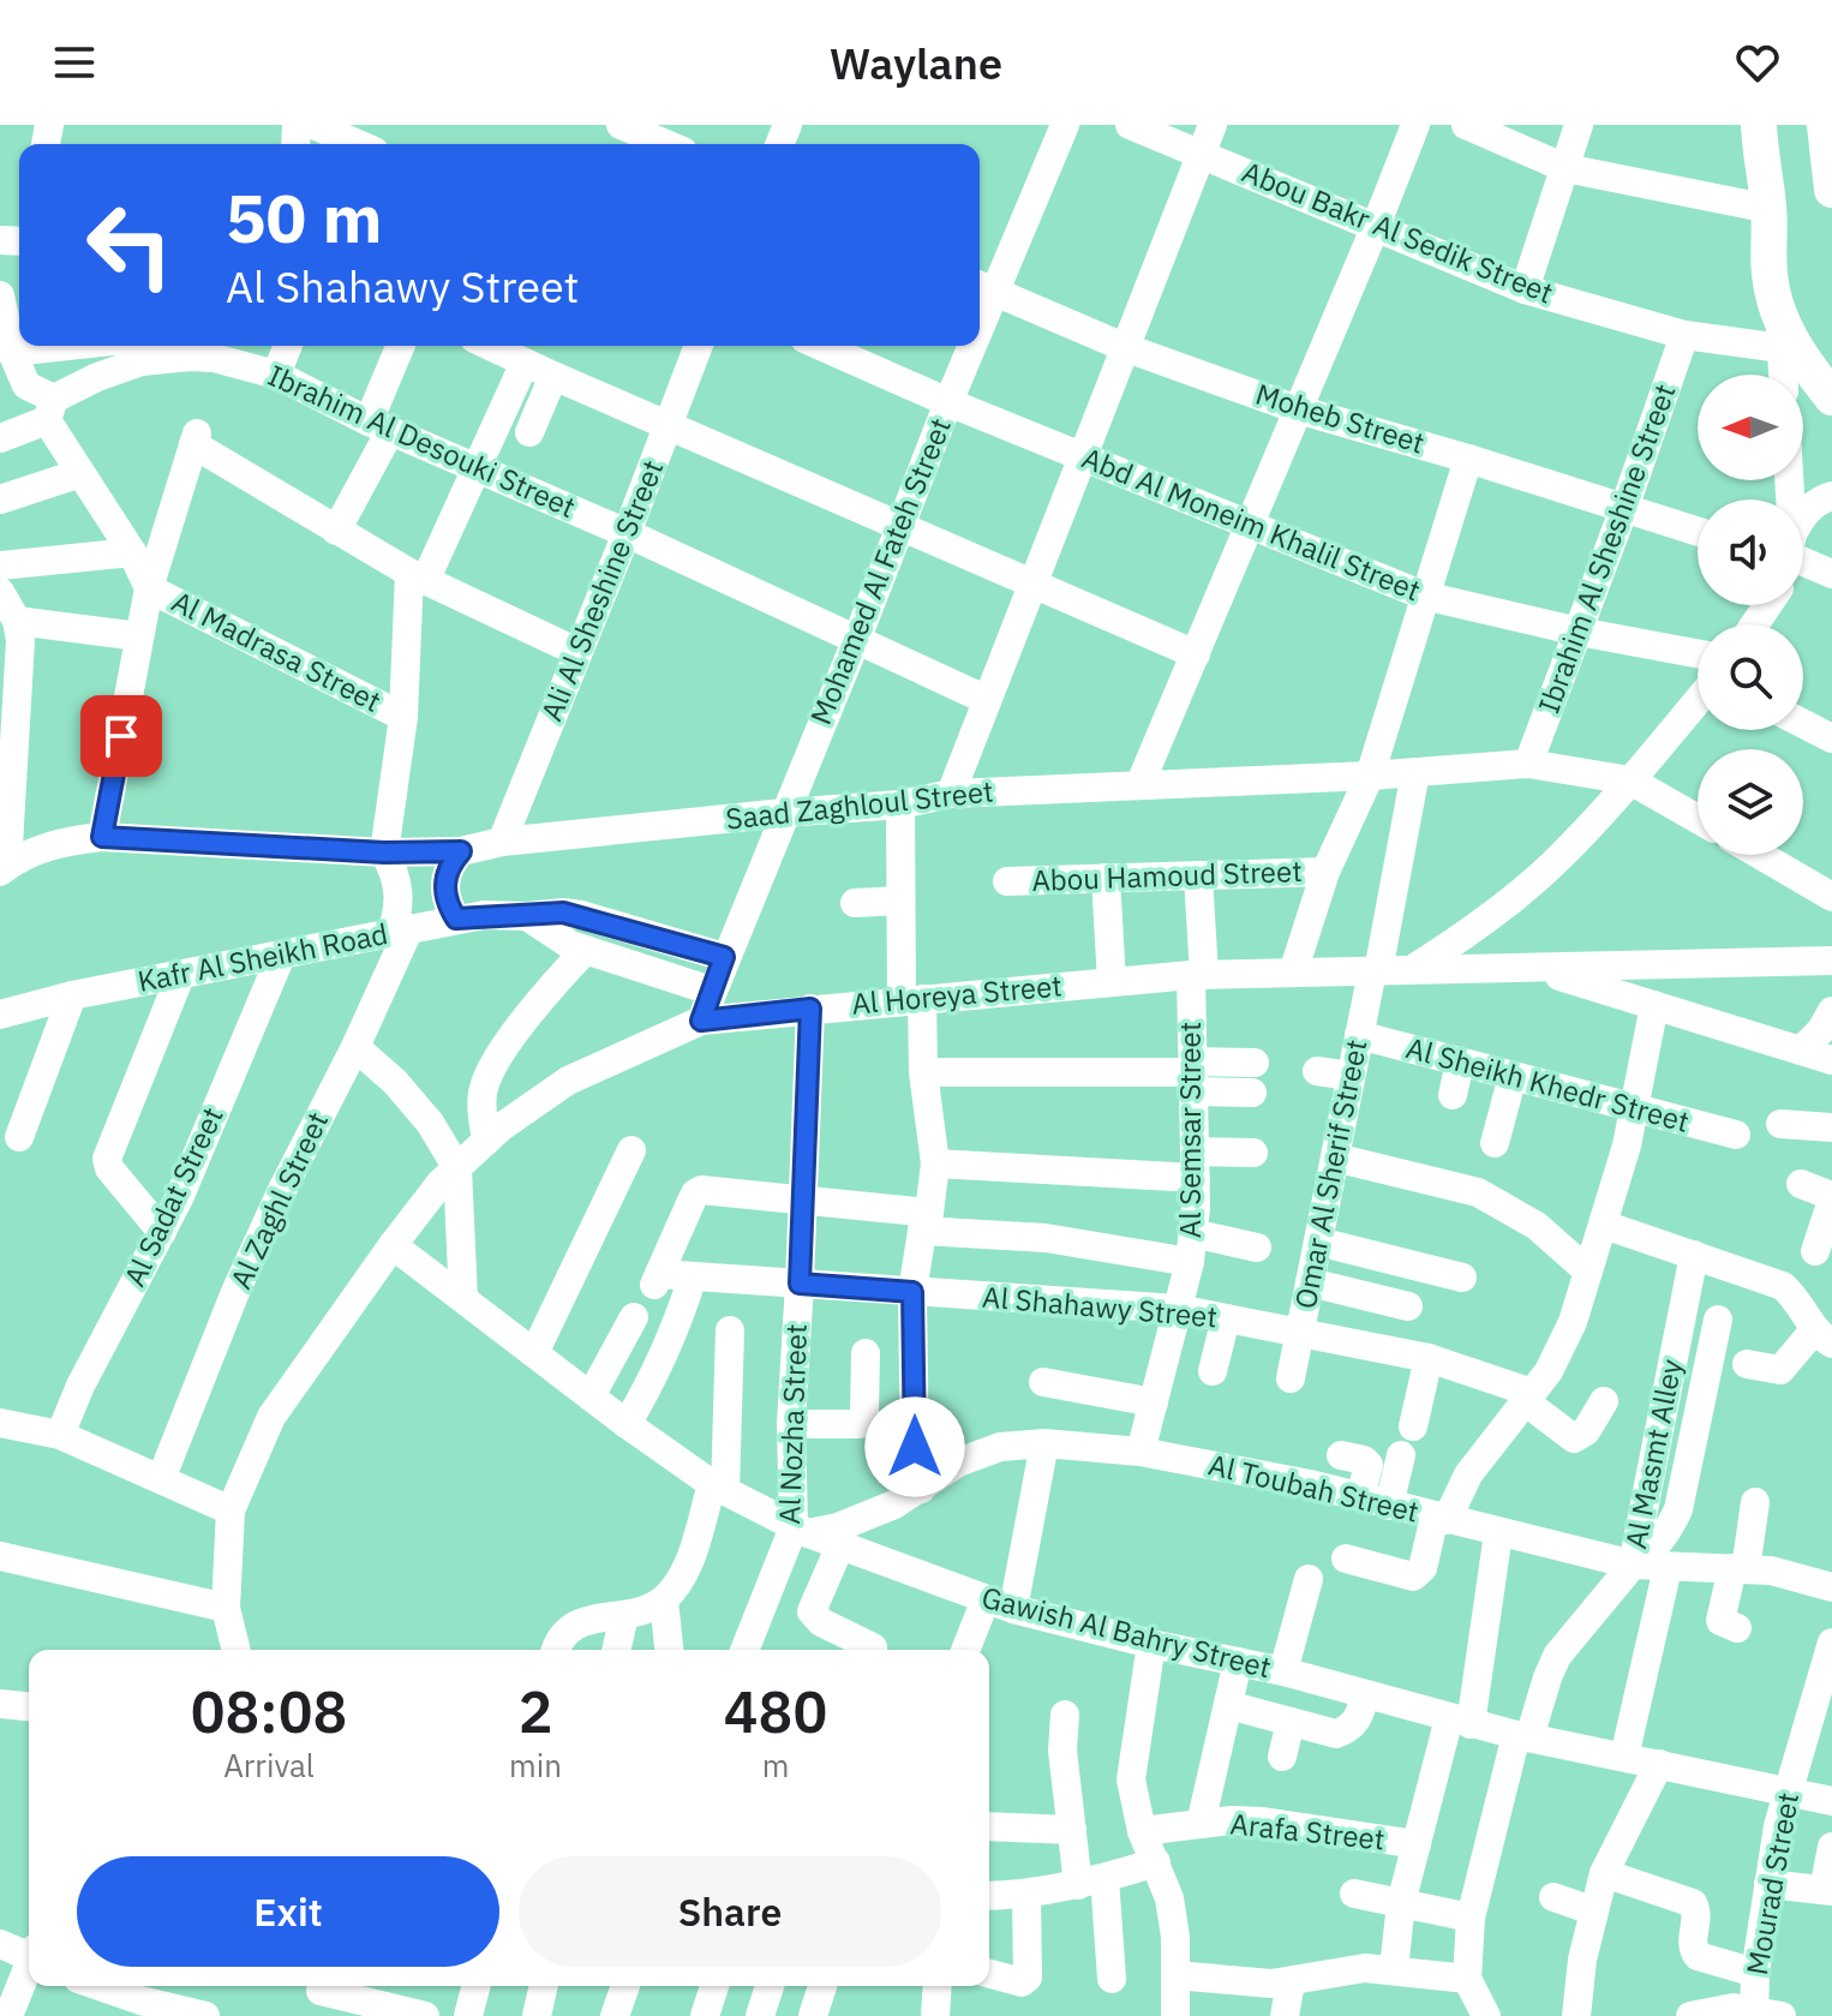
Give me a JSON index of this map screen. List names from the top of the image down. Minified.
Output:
{"streets":{"street":["Abou Bakr Al Sedik Street","Moheb Street","Ibrahim Al Desouki Street","Abd Al Moneim Khalil Street","Ibrahim Al Sheshine Street","Mohamed Al Fateh Street","Ali Al Sheshine Street","Al Madrasa Street","Saad Zaghloul Street","Abou Hamoud Street","Kafr Al Sheikh Road","Al Horeya Street","Al Sheikh Khedr Street","Al Semsar Street","Omar Al Sherif Street","Al Sadat Street","Al Zaghl Street","Al Shahawy Street","Al Nozha Street","Al Masmt Alley","Al Toubah Street","Gawish Al Bahry Street","Arafa Street","Mourad Street"]},"crossings":[["Abou Bakr Al Sedik Street","Ibrahim Al Sheshine Street"],["Moheb Street","Ibrahim Al Sheshine Street"],["Moheb Street","Mohamed Al Fateh Street"],["Ibrahim Al Desouki Street","Mohamed Al Fateh Street"],["Ibrahim Al Desouki Street","Ali Al Sheshine Street"],["Abd Al Moneim Khalil Street","Ibrahim Al Sheshine Street"],["Abd Al Moneim Khalil Street","Mohamed Al Fateh Street"],["Ibrahim Al Sheshine Street","Saad Zaghloul Street"],["Mohamed Al Fateh Street","Saad Zaghloul Street"],["Mohamed Al Fateh Street","Kafr Al Sheikh Road"],["Mohamed Al Fateh Street","Al Horeya Street"],["Ali Al Sheshine Street","Saad Zaghloul Street"],["Saad Zaghloul Street","Omar Al Sherif Street"],["Saad Zaghloul Street","Al Zaghl Street"],["Abou Hamoud Street","Al Semsar Street"],["Kafr Al Sheikh Road","Al Sadat Street"],["Kafr Al Sheikh Road","Al Zaghl Street"],["Al Horeya Street","Al Semsar Street"],["Al Horeya Street","Omar Al Sherif Street"],["Al Horeya Street","Al Nozha Street"],["Al Horeya Street","Gawish Al Bahry Street"],["Al Sheikh Khedr Street","Omar Al Sherif Street"],["Al Semsar Street","Al Shahawy Street"],["Al Semsar Street","Al Toubah Street"],["Omar Al Sherif Street","Al Shahawy Street"],["Al Shahawy Street","Al Nozha Street"],["Al Nozha Street","Al Toubah Street"],["Al Nozha Street","Gawish Al Bahry Street"],["Al Masmt Alley","Al Toubah Street"],["Al Masmt Alley","Gawish Al Bahry Street"],["Al Toubah Street","Gawish Al Bahry Street"],["Gawish Al Bahry Street","Mourad Street"]],"north":"left","page":{"header":"Waylane","turn":["50 m","Al Shahawy Street"],"eta":["08:08","Arrival","2","min","480","m"],"buttons":["Exit","Share"]}}
